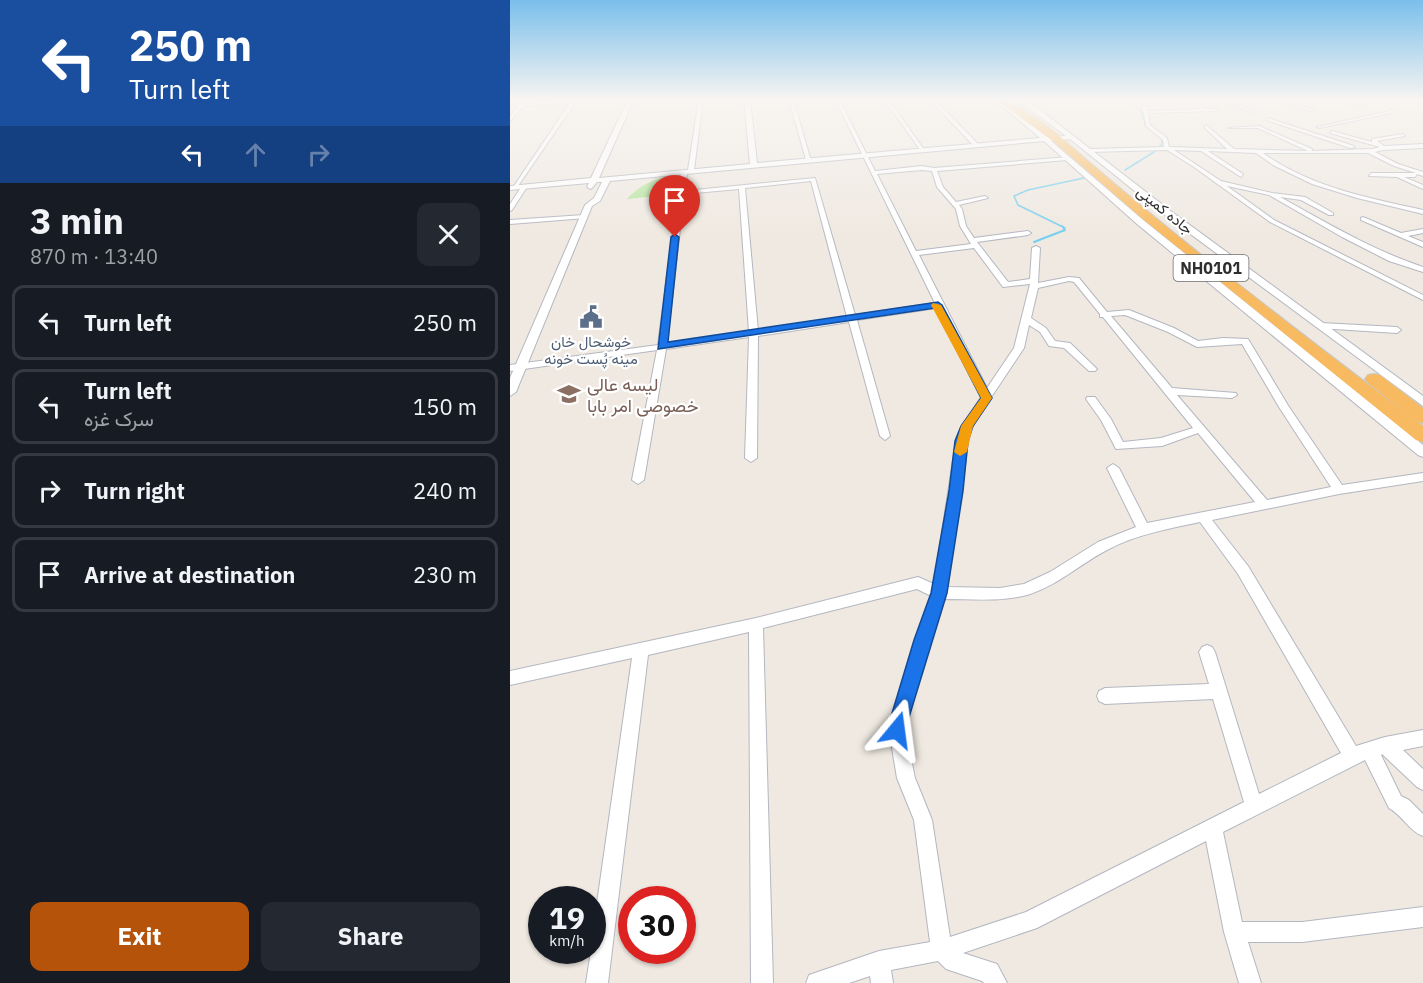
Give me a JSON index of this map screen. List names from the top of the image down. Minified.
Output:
{"streets":{"highway":["جاده کمپنی","NH0101"]},"places":{"public building":["خوشحال خان مینه پُست خونه"],"school or university":["لیسه عالی خصوصی امر بابا"]},"page":{"turn":["250 m","Turn left"],"heading":["3 min","870 m · 13:40"],"list":[{"name":"Turn left","value":"250 m"},{"name":"Turn left","note":"سرک غزه","value":"150 m"},{"name":"Turn right","value":"240 m"},{"name":"Arrive at destination","value":"230 m"}],"speed":"19 km/h","limit":"30","buttons":["Exit","Share"]}}
